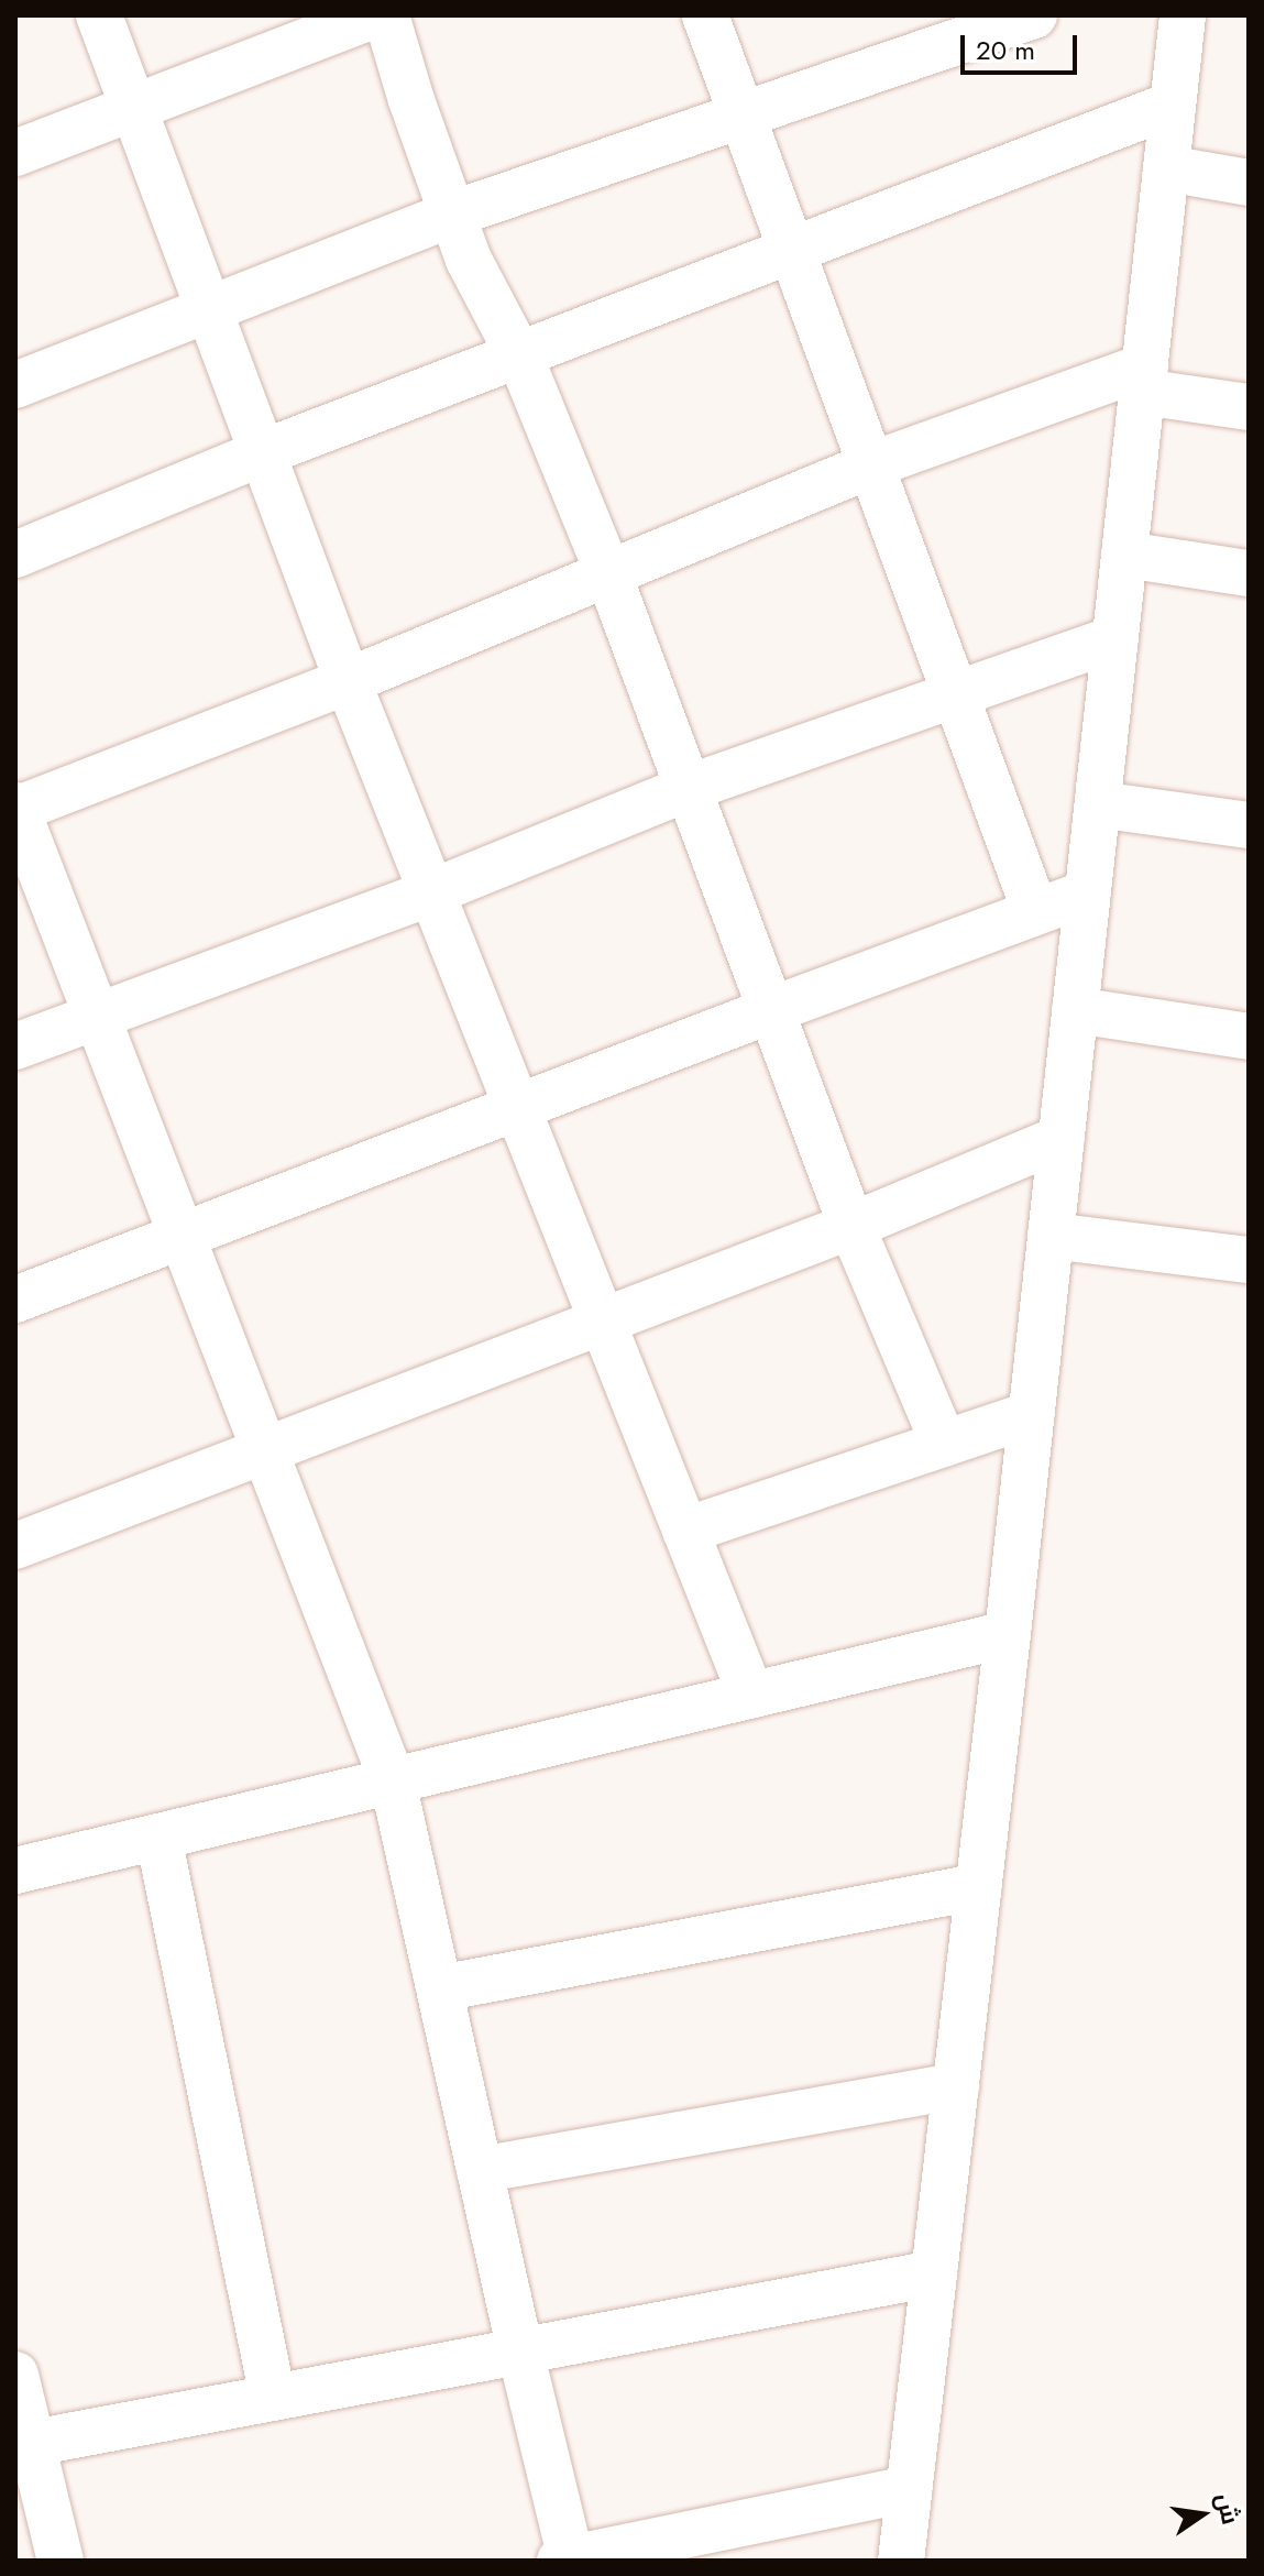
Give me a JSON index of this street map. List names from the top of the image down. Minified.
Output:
{"scale_bar":"20 m","north":"right"}
